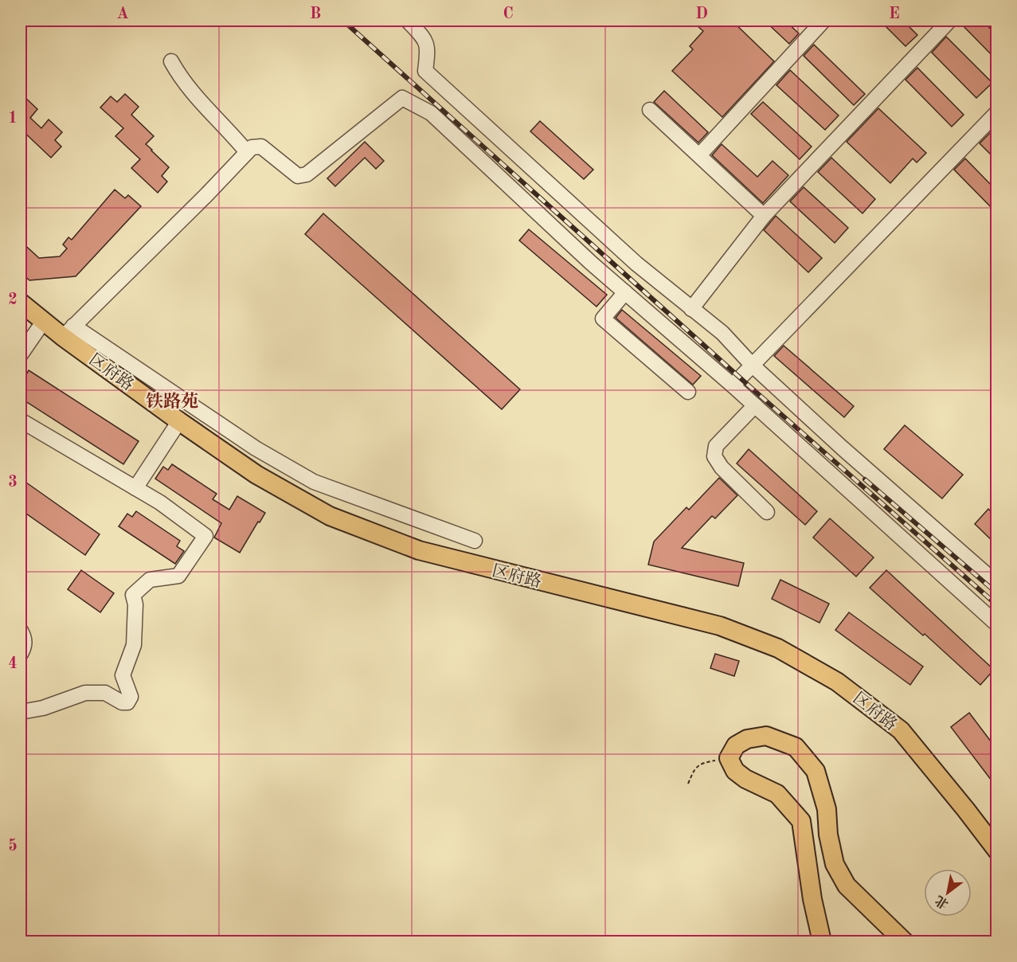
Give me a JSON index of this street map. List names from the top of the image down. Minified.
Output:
{"streets":{"main road":["区府路"]},"districts":["铁路苑"],"north":"bottom left","grid":{"columns":["A","B","C","D","E"],"rows":["1","2","3","4","5"]}}
